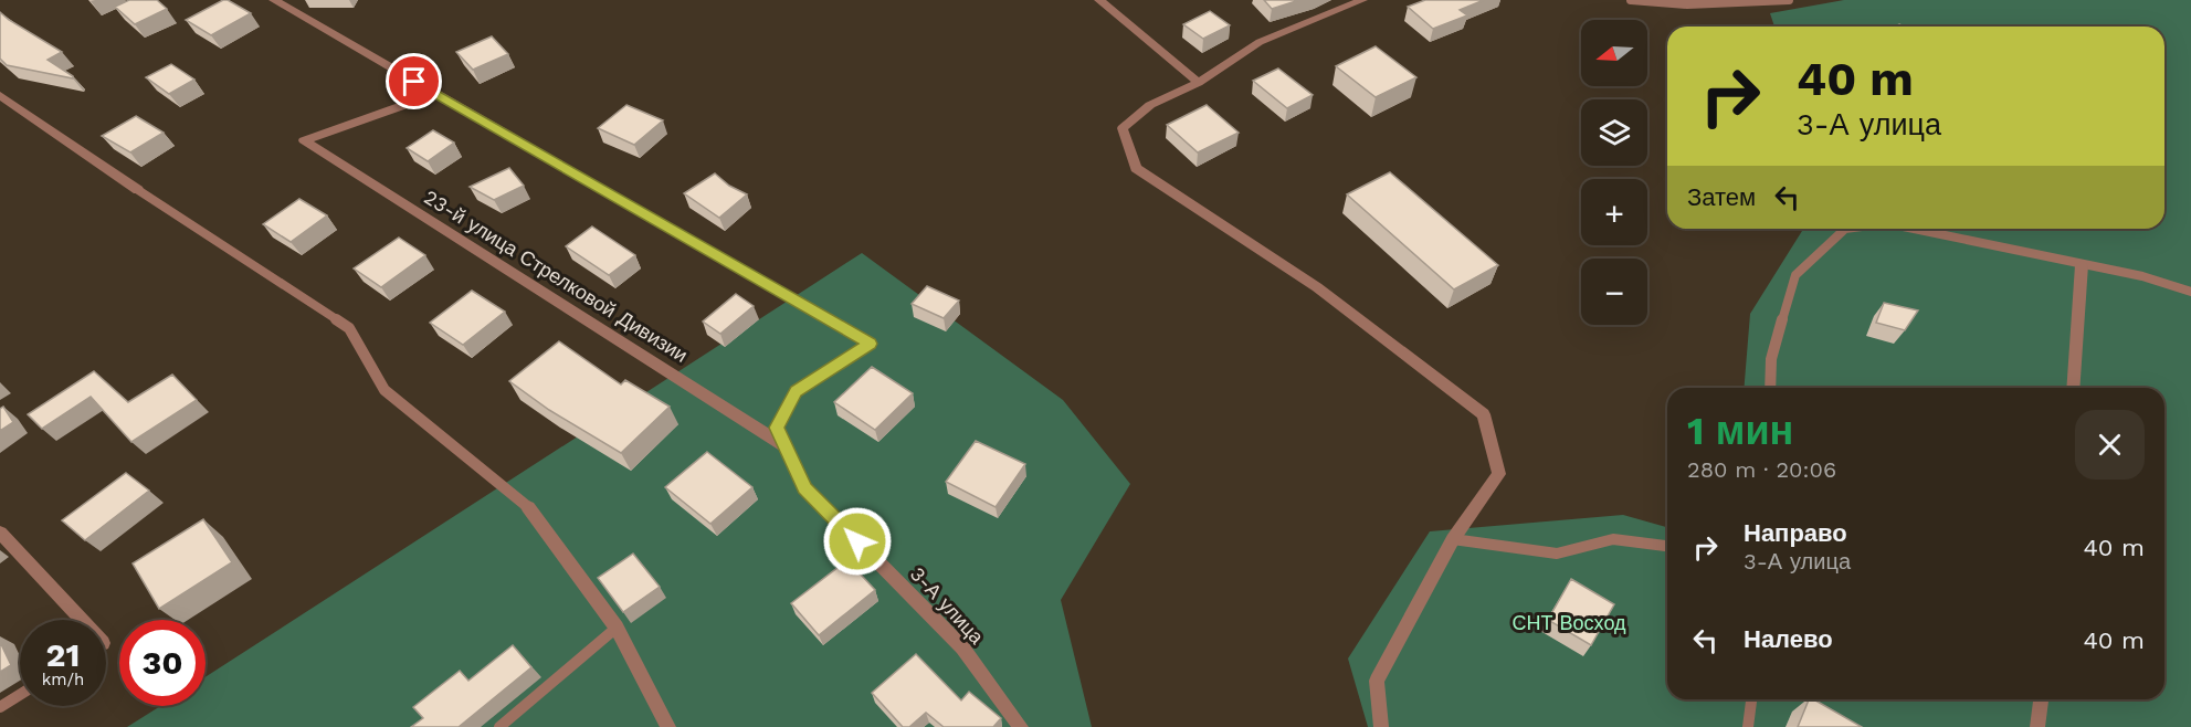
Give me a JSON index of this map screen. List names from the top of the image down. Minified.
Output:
{"streets":{"street":["23-й улица Стрелковой Дивизии","3-А улица"]},"crossings":[["23-й улица Стрелковой Дивизии","3-А улица"]],"parks":["СНТ Восход"],"north":"left","page":{"map_buttons":["+","−"],"turn":["40 m","3-А улица"],"then":"Затем","heading":["1 мин","280 m · 20:06"],"list":[{"name":"Направо","note":"3-А улица","value":"40 m"},{"name":"Налево","value":"40 m"}],"speed":"21 km/h","limit":"30"}}
